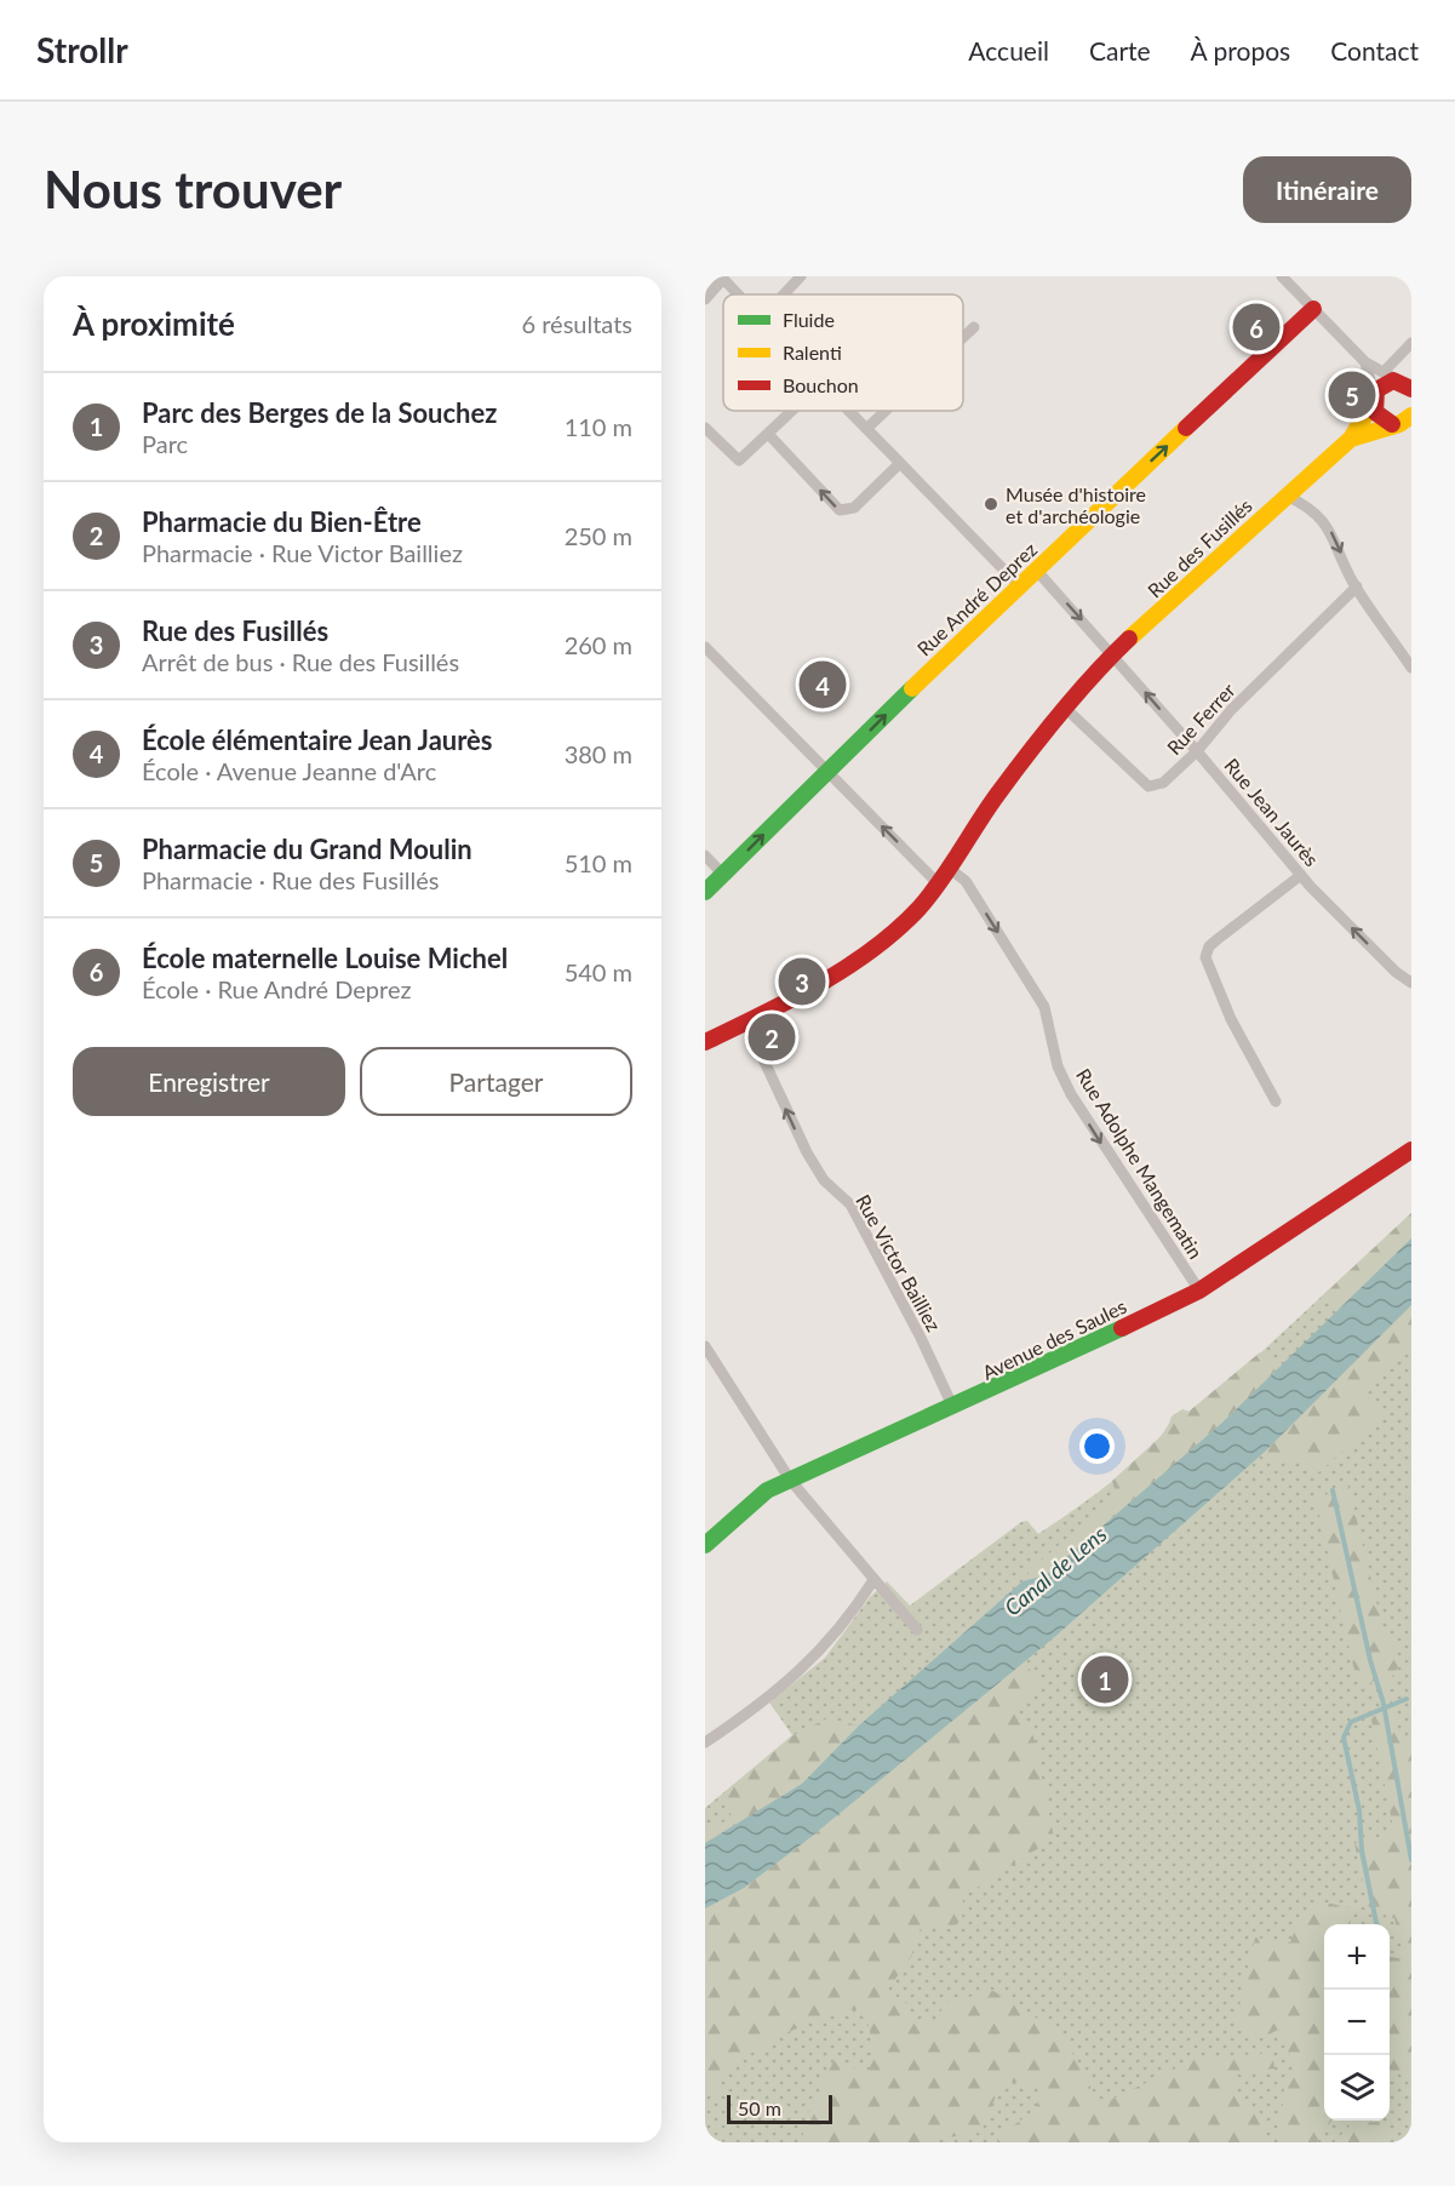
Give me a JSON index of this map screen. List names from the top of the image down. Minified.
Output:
{"streets":{"street":["Rue des Fusillés","Rue André Deprez","Rue Ferrer","Rue Jean Jaurès","Rue Adolphe Mangematin","Rue Victor Bailliez","Avenue des Saules"]},"crossings":[["Rue des Fusillés","Rue Ferrer"],["Rue des Fusillés","Rue Jean Jaurès"],["Rue des Fusillés","Rue Adolphe Mangematin"],["Rue des Fusillés","Rue Victor Bailliez"],["Rue André Deprez","Rue Jean Jaurès"],["Rue Ferrer","Rue Jean Jaurès"],["Rue Adolphe Mangematin","Avenue des Saules"],["Rue Victor Bailliez","Avenue des Saules"]],"one_way":["Rue André Deprez","Rue Adolphe Mangematin","Rue Victor Bailliez"],"water":["Canal de Lens"],"places":["Musée d'histoire et d'archéologie"],"legend":["Fluide","Ralenti","Bouchon"],"scale_bar":"50 m","page":{"header":"Strollr","nav":["Accueil","Carte","À propos","Contact"],"buttons":["Itinéraire",["Enregistrer","Partager"]],"title":"Nous trouver","heading":["À proximité","6 résultats"],"pins":["6","5","4","3","2","1"],"list":[{"mark":"1","name":"Parc des Berges de la Souchez","note":"Parc","value":"110 m"},{"mark":"2","name":"Pharmacie du Bien-Être","note":"Pharmacie · Rue Victor Bailliez","value":"250 m"},{"mark":"3","name":"Rue des Fusillés","note":"Arrêt de bus · Rue des Fusillés","value":"260 m"},{"mark":"4","name":"École élémentaire Jean Jaurès","note":"École · Avenue Jeanne d'Arc","value":"380 m"},{"mark":"5","name":"Pharmacie du Grand Moulin","note":"Pharmacie · Rue des Fusillés","value":"510 m"},{"mark":"6","name":"École maternelle Louise Michel","note":"École · Rue André Deprez","value":"540 m"}],"map_buttons":["+","−"],"scale":"50 m"}}
